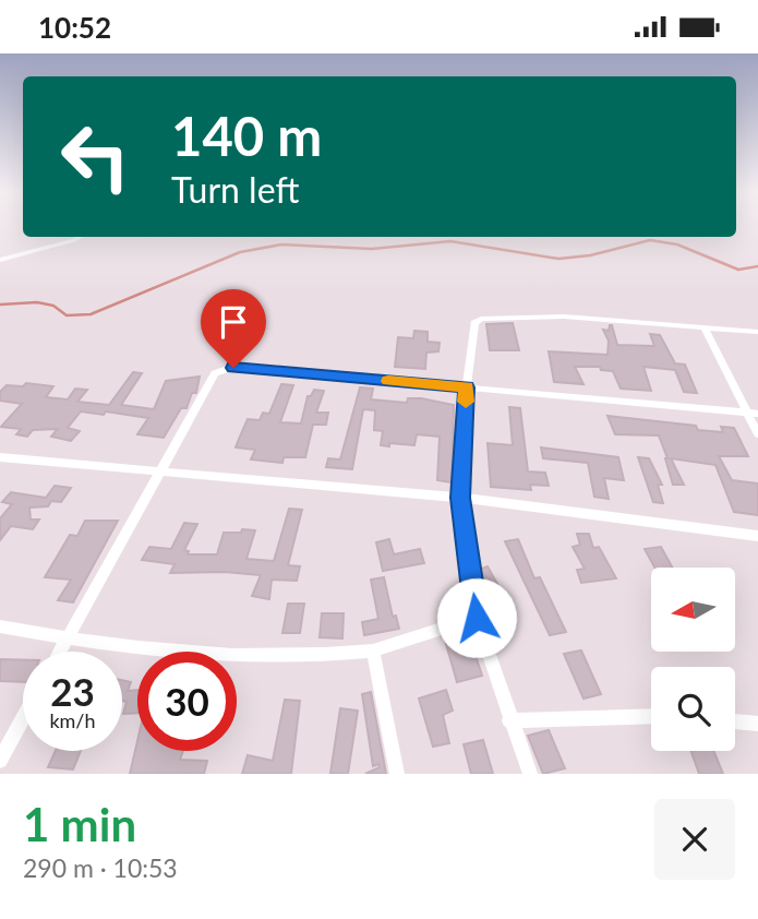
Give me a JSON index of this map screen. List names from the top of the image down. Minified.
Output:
{"north":"left","page":{"status":"10:52","turn":["140 m","Turn left"],"speed":"23 km/h","limit":"30","heading":["1 min","290 m · 10:53"]}}
